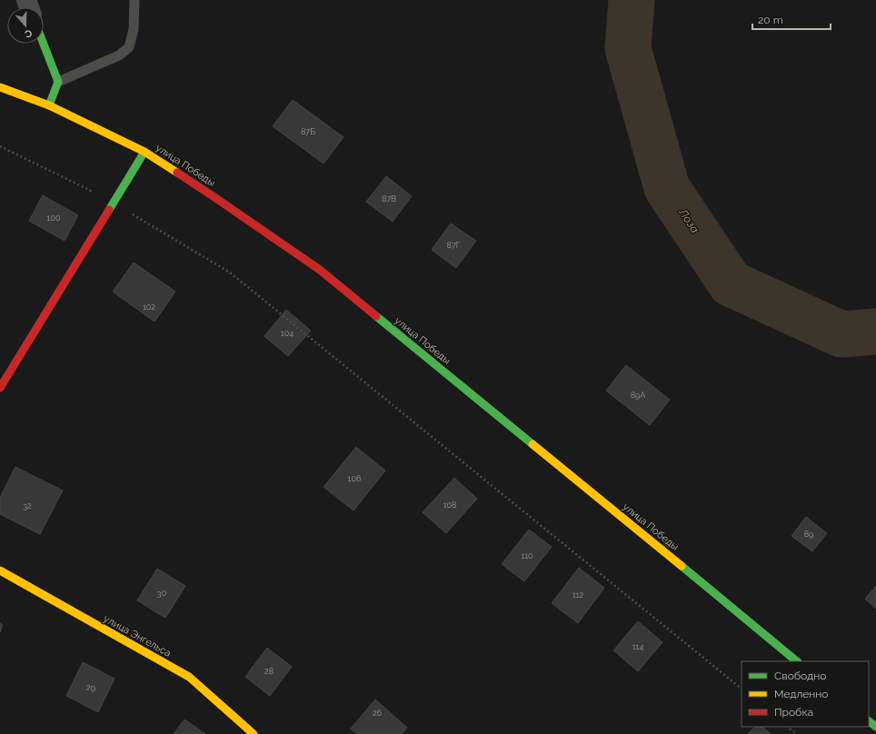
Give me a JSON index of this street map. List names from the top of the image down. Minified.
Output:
{"streets":{"main road":["улица Победы","улица Энгельса"]},"water":["Лоза"],"house_numbers":["87Б","87В","100","87Г","102","104","89А","106","108","32","89","110","30","112","114","28","29","26"],"legend":["Свободно","Медленно","Пробка"],"scale_bar":"20 m","north":"bottom"}
